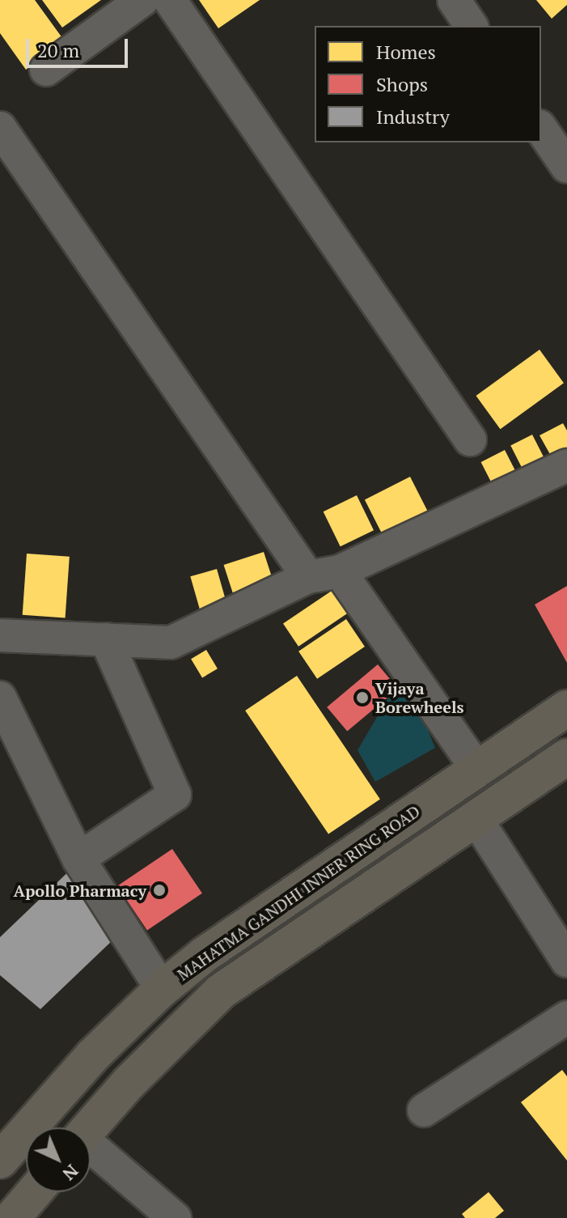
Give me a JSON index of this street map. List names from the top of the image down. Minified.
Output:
{"streets":{"main road":["MAHATMA GANDHI INNER RING ROAD"]},"places":["Vijaya Borewheels","Apollo Pharmacy"],"legend":["Homes","Shops","Industry"],"scale_bar":"20 m","north":"bottom right"}
